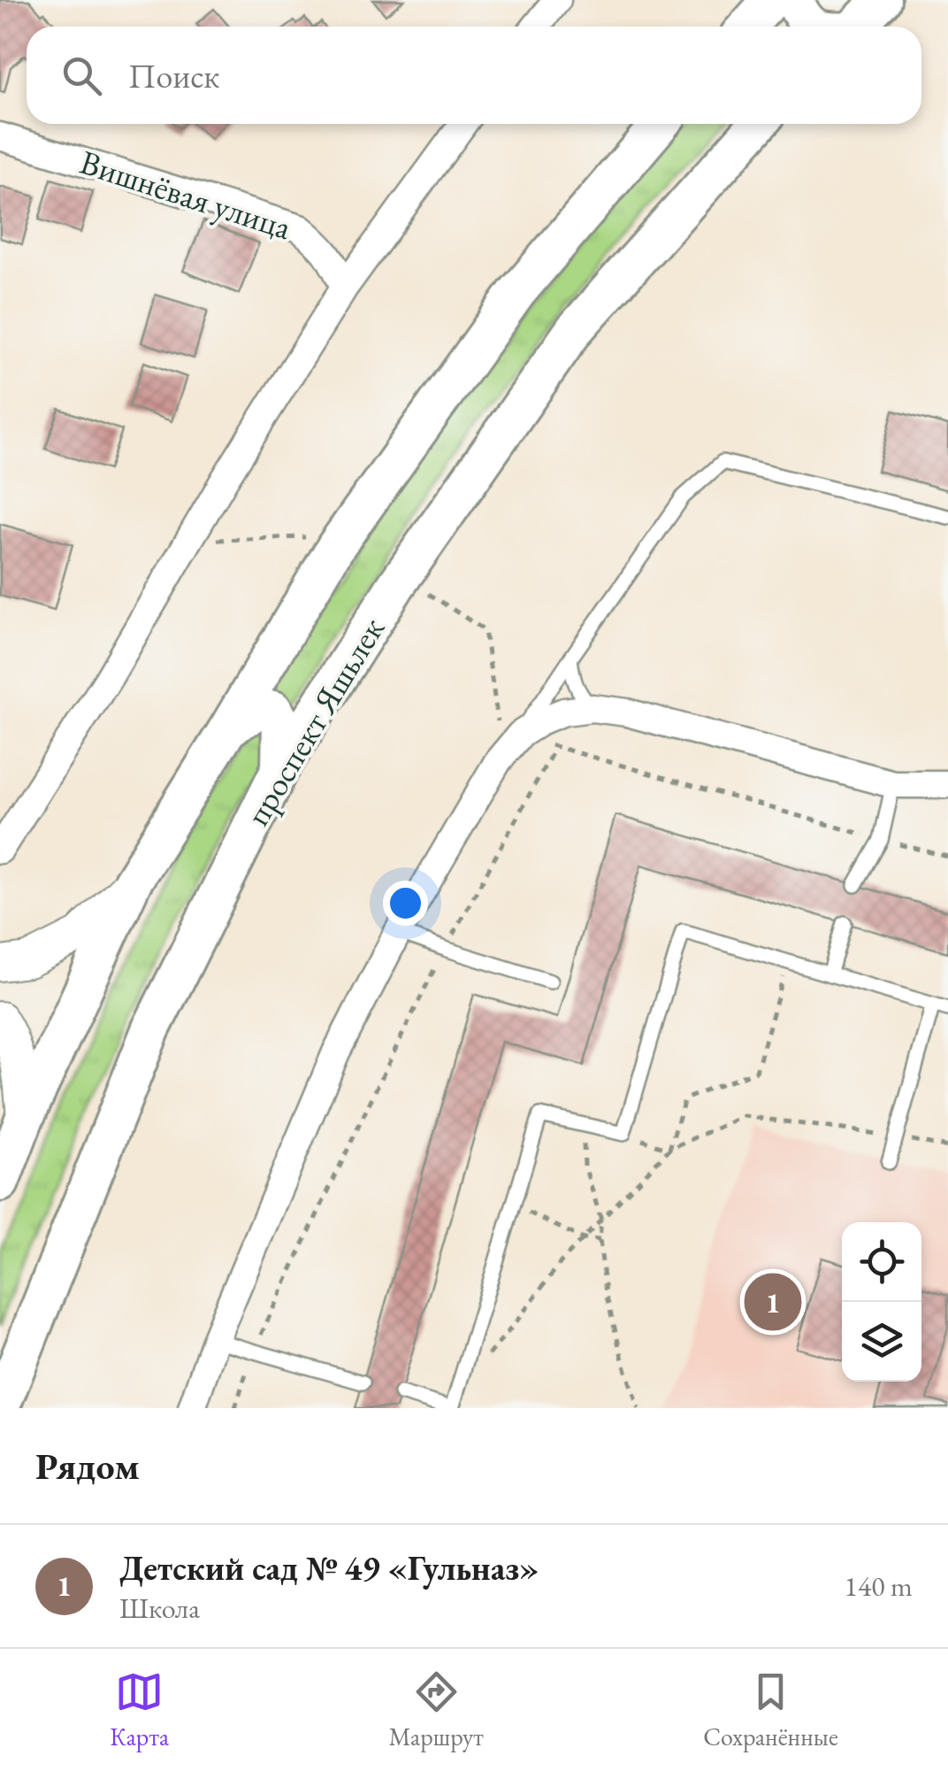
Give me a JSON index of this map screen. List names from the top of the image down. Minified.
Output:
{"streets":{"main road":["проспект Яшьлек"],"street":["Вишнёвая улица"]},"page":{"search":"Поиск","pins":"1","heading":"Рядом","list":[{"mark":"1","name":"Детский сад № 49 «Гульназ»","note":"Школа","value":"140 m"}],"nav":["Карта","Маршрут","Сохранённые"]}}
